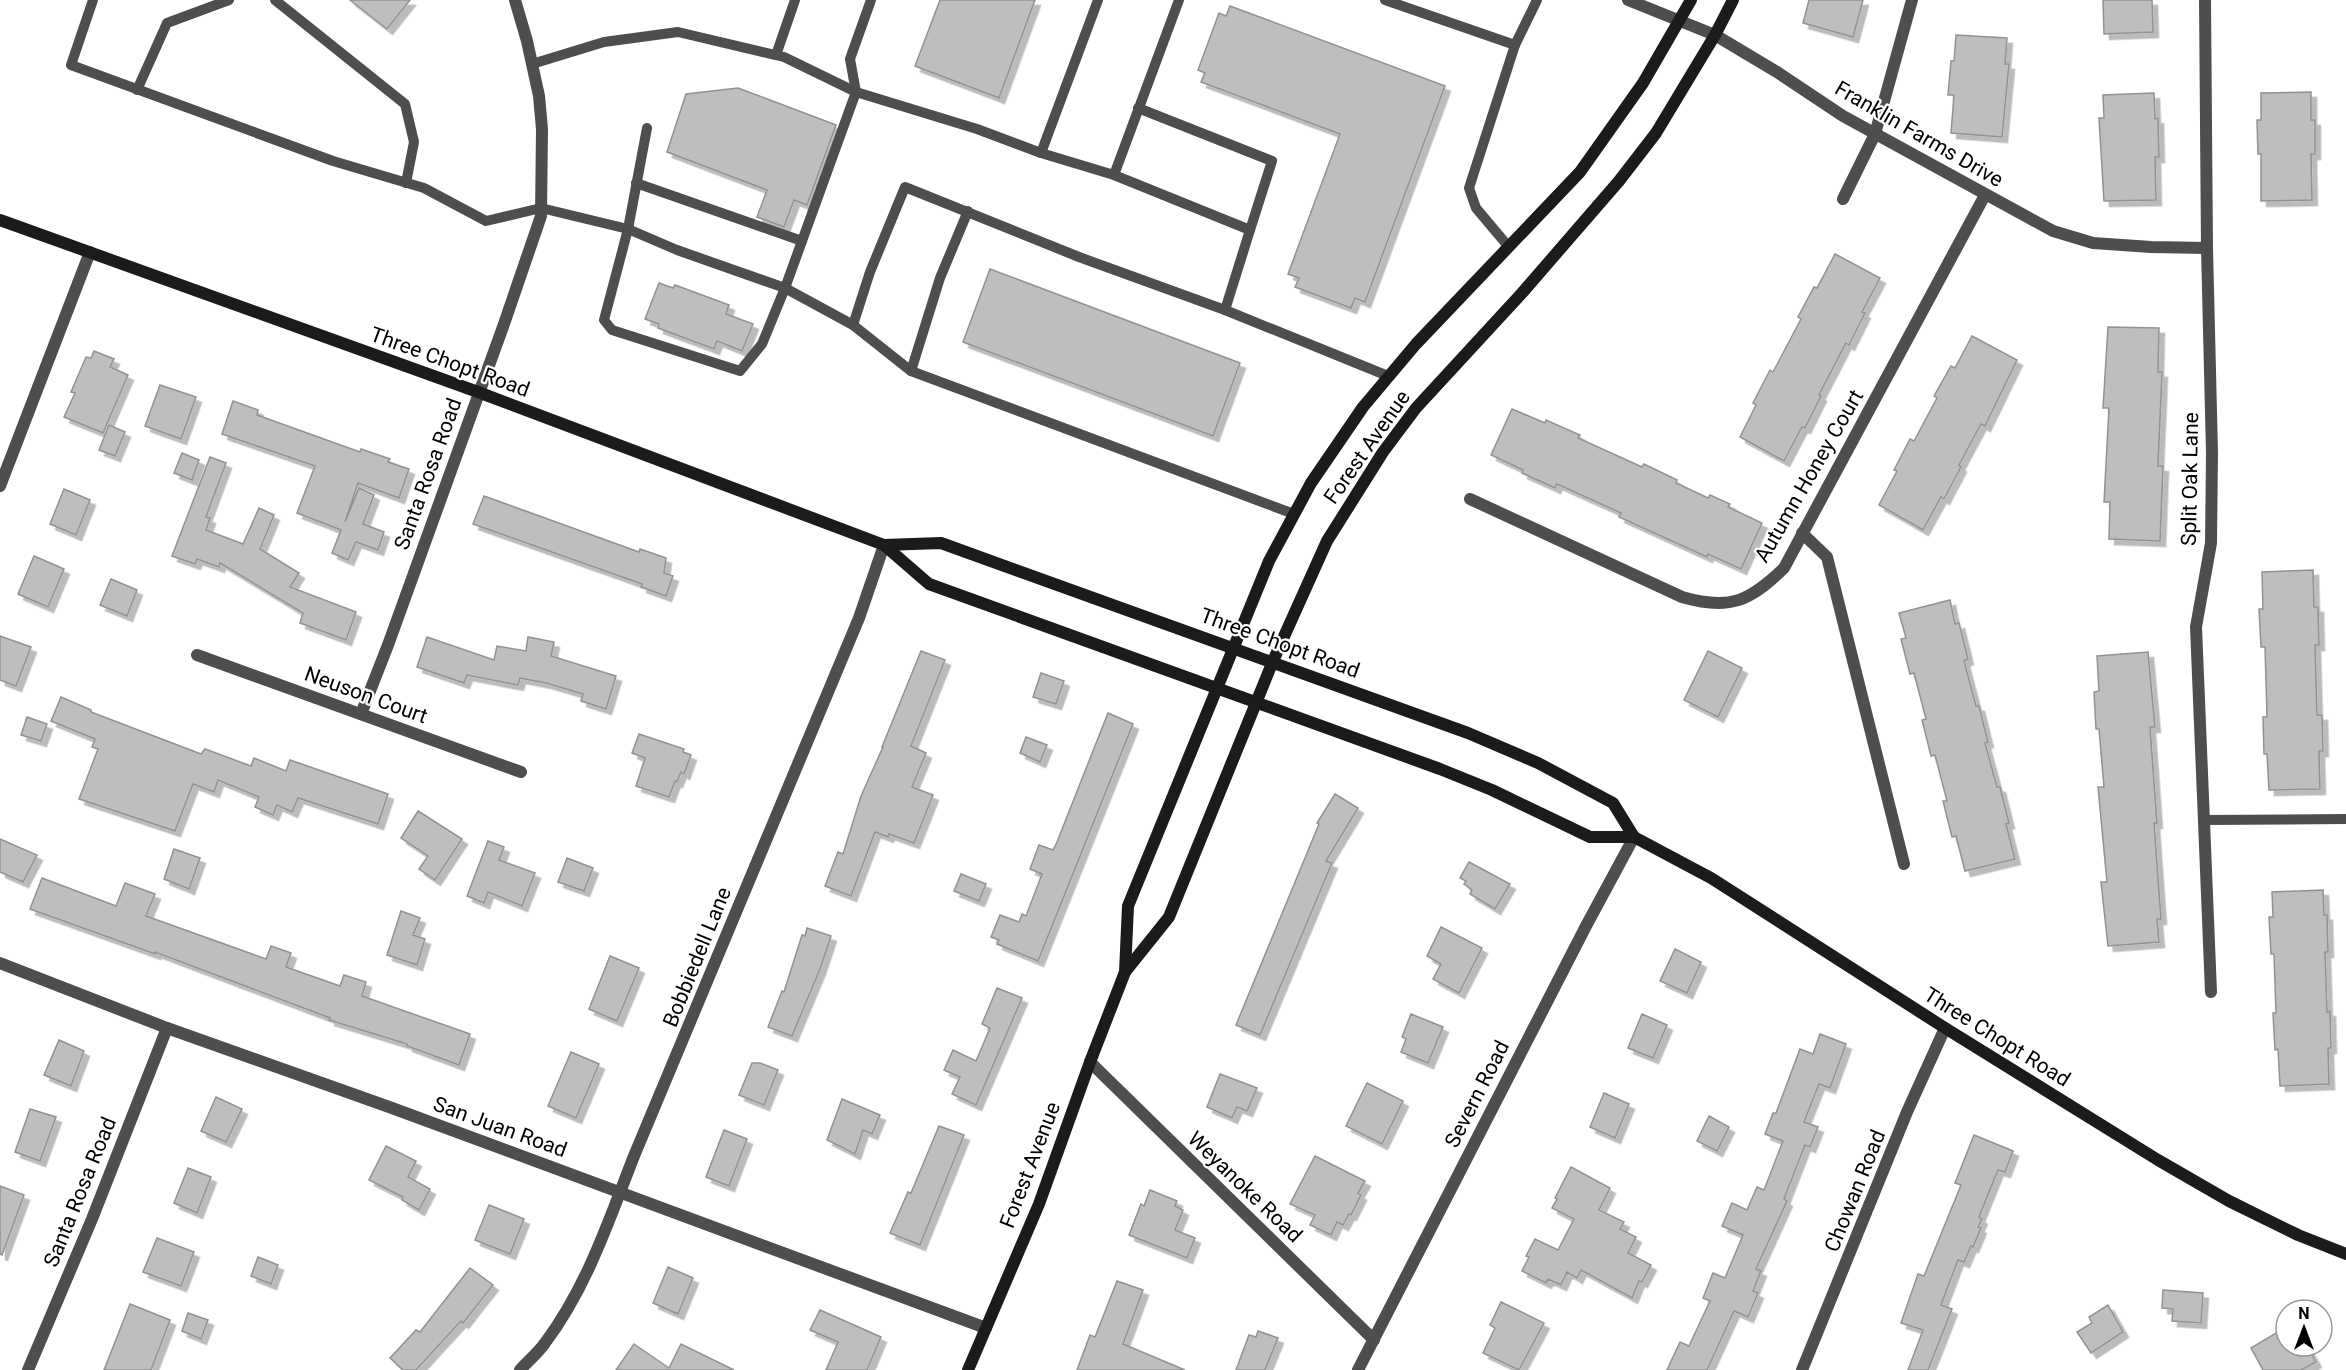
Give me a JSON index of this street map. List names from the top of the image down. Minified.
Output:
{"streets":{"main road":["Three Chopt Road","Forest Avenue"],"street":["Franklin Farms Drive","Santa Rosa Road","Autumn Honey Court","Split Oak Lane","Neuson Court","Bobbiedell Lane","Severn Road","San Juan Road","Weyanoke Road","Chowan Road"]},"crossings":[["Franklin Farms Drive","Forest Avenue"],["Franklin Farms Drive","Autumn Honey Court"],["Franklin Farms Drive","Split Oak Lane"],["Three Chopt Road","Forest Avenue"],["Three Chopt Road","Santa Rosa Road"],["Three Chopt Road","Bobbiedell Lane"],["Three Chopt Road","Severn Road"],["Three Chopt Road","Chowan Road"],["Forest Avenue","San Juan Road"],["Forest Avenue","Weyanoke Road"],["Santa Rosa Road","Neuson Court"],["Santa Rosa Road","San Juan Road"],["Bobbiedell Lane","San Juan Road"],["Severn Road","Weyanoke Road"]],"north":"top"}
